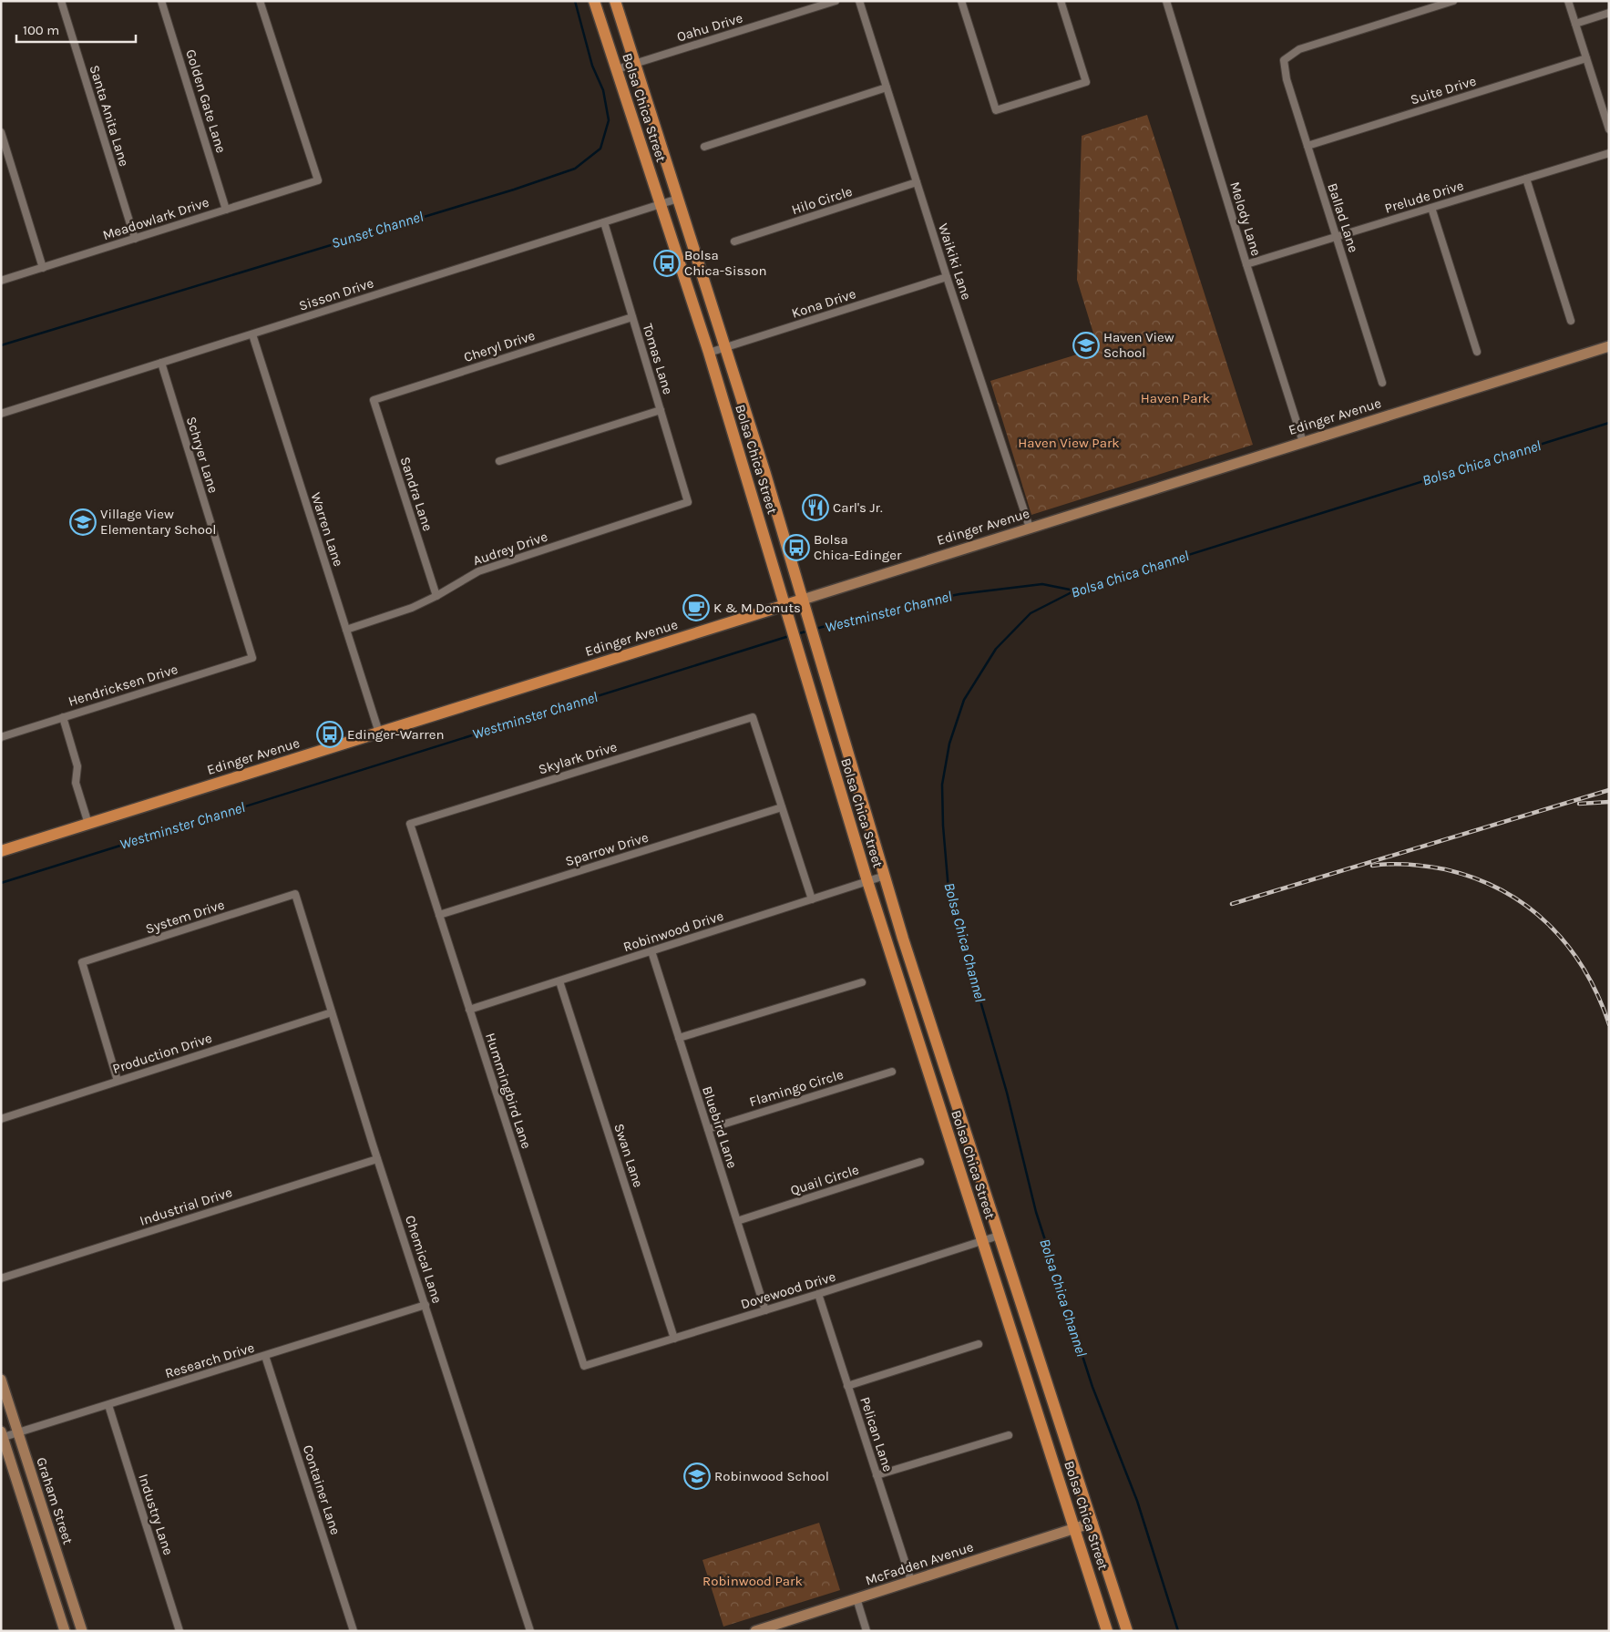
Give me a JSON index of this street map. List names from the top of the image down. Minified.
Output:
{"streets":{"main road":["Bolsa Chica Street","Edinger Avenue","Graham Street","McFadden Avenue"],"street":["Oahu Drive","Suite Drive","Golden Gate Lane","Santa Anita Lane","Prelude Drive","Hilo Circle","Ballad Lane","Meadowlark Drive","Melody Lane","Waikiki Lane","Sisson Drive","Kona Drive","Cheryl Drive","Tomas Lane","Schryer Lane","Sandra Lane","Warren Lane","Audrey Drive","Hendricksen Drive","Skylark Drive","Sparrow Drive","System Drive","Robinwood Drive","Production Drive","Flamingo Circle","Hummingbird Lane","Bluebird Lane","Swan Lane","Quail Circle","Industrial Drive","Chemical Lane","Dovewood Drive","Research Drive","Pelican Lane","Container Lane","Industry Lane"]},"crossings":[["Oahu Drive","Bolsa Chica Street"],["Suite Drive","Ballad Lane"],["Golden Gate Lane","Meadowlark Drive"],["Bolsa Chica Street","Sisson Drive"],["Bolsa Chica Street","Kona Drive"],["Bolsa Chica Street","Edinger Avenue"],["Bolsa Chica Street","Robinwood Drive"],["Bolsa Chica Street","Dovewood Drive"],["Bolsa Chica Street","McFadden Avenue"],["Santa Anita Lane","Meadowlark Drive"],["Prelude Drive","Ballad Lane"],["Prelude Drive","Melody Lane"],["Hilo Circle","Waikiki Lane"],["Melody Lane","Edinger Avenue"],["Waikiki Lane","Kona Drive"],["Waikiki Lane","Edinger Avenue"],["Sisson Drive","Tomas Lane"],["Sisson Drive","Schryer Lane"],["Sisson Drive","Warren Lane"],["Cheryl Drive","Tomas Lane"],["Cheryl Drive","Sandra Lane"],["Tomas Lane","Audrey Drive"],["Edinger Avenue","Warren Lane"],["Schryer Lane","Hendricksen Drive"],["Sandra Lane","Audrey Drive"],["Warren Lane","Audrey Drive"],["Skylark Drive","Sparrow Drive"],["Skylark Drive","Hummingbird Lane"],["Sparrow Drive","Hummingbird Lane"],["System Drive","Production Drive"],["System Drive","Chemical Lane"],["Robinwood Drive","Hummingbird Lane"],["Robinwood Drive","Bluebird Lane"],["Robinwood Drive","Swan Lane"],["Production Drive","Chemical Lane"],["Flamingo Circle","Bluebird Lane"],["Hummingbird Lane","Dovewood Drive"],["Bluebird Lane","Quail Circle"],["Bluebird Lane","Dovewood Drive"],["Swan Lane","Dovewood Drive"],["Industrial Drive","Chemical Lane"],["Chemical Lane","Research Drive"],["Dovewood Drive","Pelican Lane"],["Research Drive","Container Lane"],["Research Drive","Graham Street"],["Research Drive","Industry Lane"],["Pelican Lane","McFadden Avenue"]],"water":["Sunset Channel","Bolsa Chica Channel","Westminster Channel"],"parks":["Haven Park","Haven View Park","Robinwood Park"],"places":{"bus stop":["Bolsa Chica-Sisson","Bolsa Chica-Edinger","Edinger-Warren"],"school or university":["Haven View School","Village View Elementary School","Robinwood School"],"restaurant":["Carl's Jr."],"cafe":["K & M Donuts"]},"scale_bar":"100 m"}
